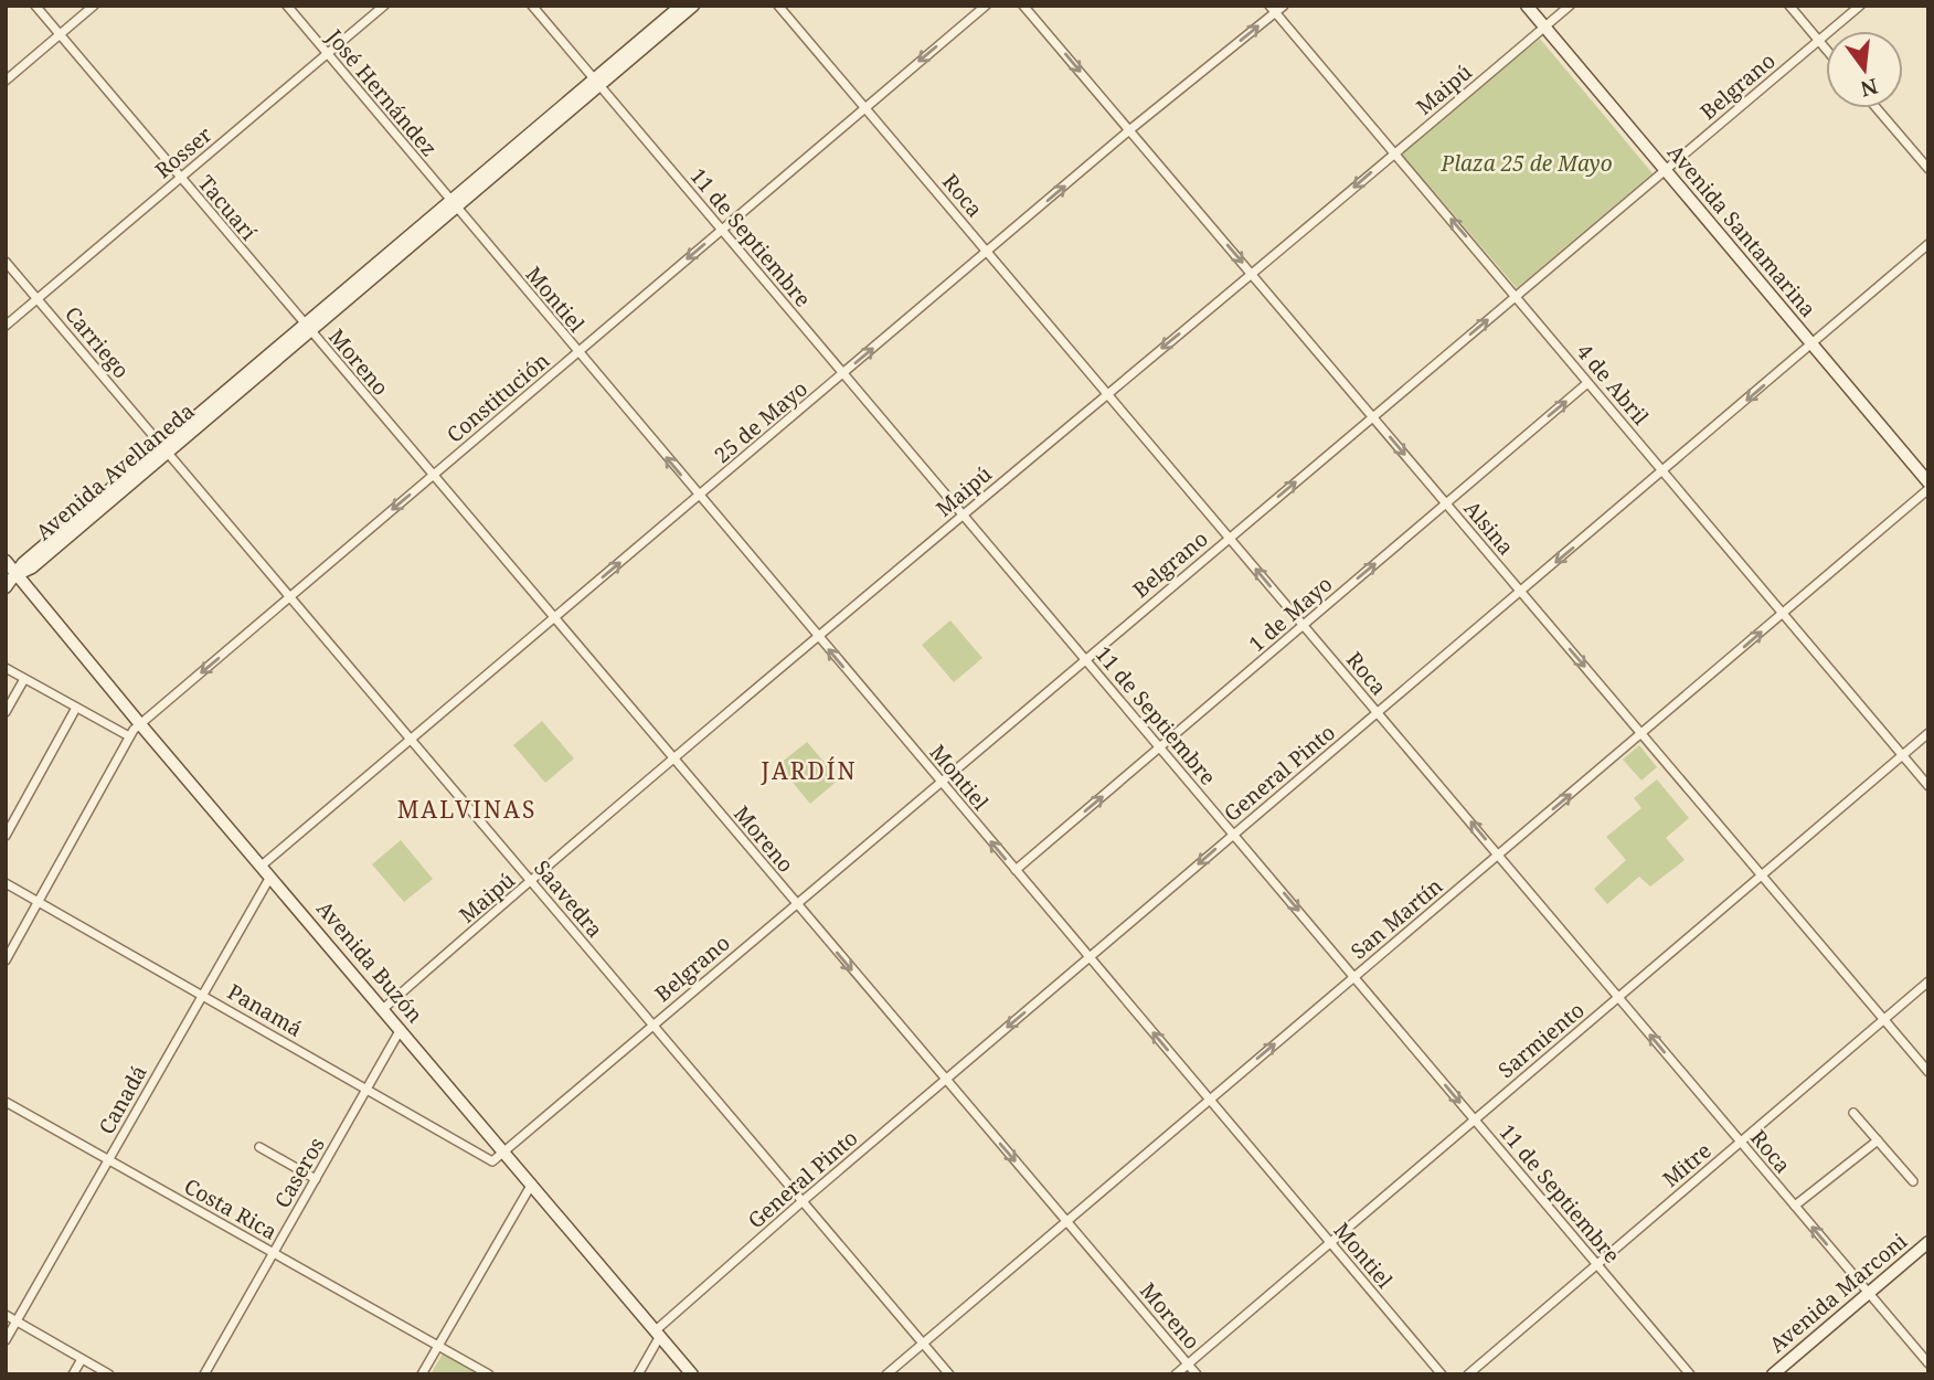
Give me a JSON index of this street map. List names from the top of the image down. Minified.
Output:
{"streets":{"main road":["Avenida Santamarina","Avenida Avellaneda","Avenida Buzón","Avenida Marconi"],"street":["Belgrano","Maipú","José Hernández","Rosser","Roca","Tacuarí","11 de Septiembre","Montiel","Carriego","Moreno","4 de Abril","Constitución","25 de Mayo","Alsina","1 de Mayo","General Pinto","Saavedra","San Martín","Panamá","Sarmiento","Canadá","Mitre","Caseros","Costa Rica"]},"crossings":[["Belgrano","Roca"],["Belgrano","Avenida Santamarina"],["Belgrano","11 de Septiembre"],["Belgrano","Montiel"],["Belgrano","Moreno"],["Belgrano","4 de Abril"],["Belgrano","Alsina"],["Belgrano","Saavedra"],["Belgrano","Avenida Buzón"],["Belgrano","Panamá"],["Maipú","Roca"],["Maipú","Avenida Santamarina"],["Maipú","11 de Septiembre"],["Maipú","Montiel"],["Maipú","Moreno"],["Maipú","4 de Abril"],["Maipú","Alsina"],["Maipú","Saavedra"],["Maipú","Avenida Buzón"],["José Hernández","Rosser"],["José Hernández","Montiel"],["José Hernández","Avenida Avellaneda"],["Rosser","Tacuarí"],["Rosser","Carriego"],["Roca","Constitución"],["Roca","25 de Mayo"],["Roca","1 de Mayo"],["Roca","General Pinto"],["Roca","San Martín"],["Roca","Sarmiento"],["Roca","Mitre"],["Roca","Avenida Marconi"],["Tacuarí","Moreno"],["Tacuarí","Avenida Avellaneda"],["Avenida Santamarina","General Pinto"],["11 de Septiembre","Constitución"],["11 de Septiembre","25 de Mayo"],["11 de Septiembre","Avenida Avellaneda"],["11 de Septiembre","1 de Mayo"],["11 de Septiembre","General Pinto"],["11 de Septiembre","San Martín"],["11 de Septiembre","Sarmiento"],["11 de Septiembre","Mitre"],["Montiel","Constitución"],["Montiel","25 de Mayo"],["Montiel","Avenida Avellaneda"],["Montiel","1 de Mayo"],["Montiel","General Pinto"],["Montiel","San Martín"],["Montiel","Sarmiento"],["Carriego","Avenida Avellaneda"],["Carriego","Saavedra"],["Moreno","Constitución"],["Moreno","25 de Mayo"],["Moreno","Avenida Avellaneda"],["Moreno","General Pinto"],["Moreno","San Martín"],["Moreno","Sarmiento"],["4 de Abril","25 de Mayo"],["4 de Abril","1 de Mayo"],["4 de Abril","General Pinto"],["4 de Abril","San Martín"],["4 de Abril","Sarmiento"],["Constitución","Saavedra"],["Constitución","Avenida Buzón"],["Constitución","Panamá"],["25 de Mayo","Alsina"],["25 de Mayo","Saavedra"],["25 de Mayo","Avenida Buzón"],["Avenida Avellaneda","Saavedra"],["Avenida Avellaneda","Avenida Buzón"],["Alsina","1 de Mayo"],["Alsina","General Pinto"],["Alsina","San Martín"],["Alsina","Sarmiento"],["Alsina","Mitre"],["General Pinto","Saavedra"],["General Pinto","Avenida Buzón"],["Saavedra","San Martín"],["Avenida Buzón","Panamá"],["Avenida Buzón","Canadá"],["Avenida Buzón","Caseros"],["Panamá","Canadá"],["Panamá","Caseros"],["Canadá","Costa Rica"],["Caseros","Costa Rica"]],"one_way":["Montiel","Constitución","25 de Mayo","Alsina","1 de Mayo","General Pinto","San Martín"],"districts":["JARDÍN","MALVINAS"],"parks":["Plaza 25 de Mayo"],"north":"bottom"}
